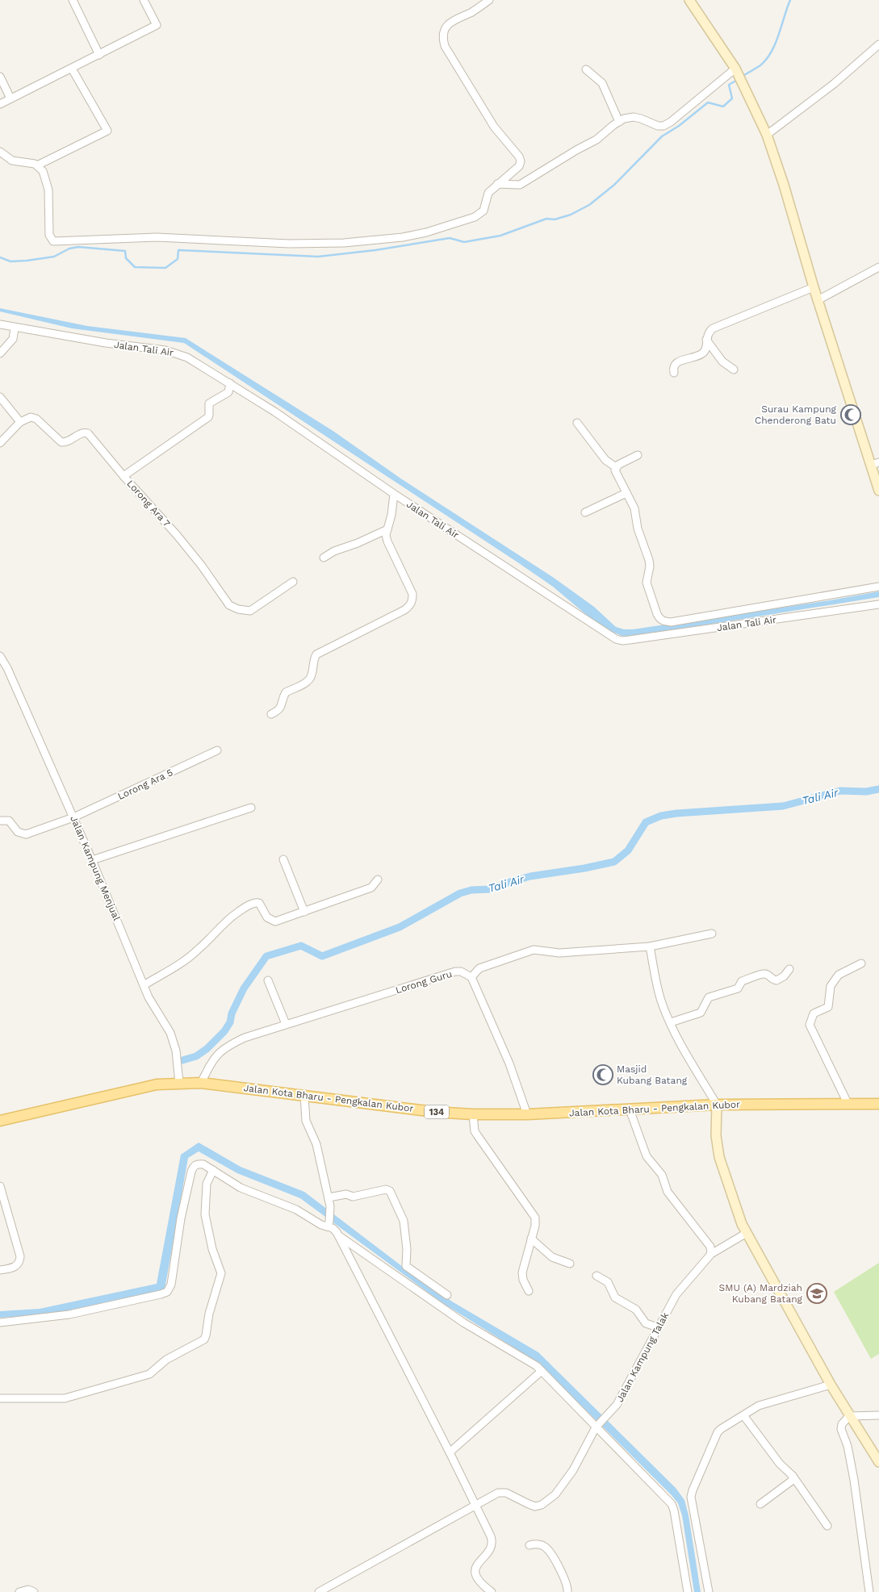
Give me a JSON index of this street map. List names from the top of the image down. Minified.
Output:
{"streets":{"main road":["Jalan Kota Bharu - Pengkalan Kubor","134"],"street":["Jalan Tali Air","Lorong Ara 7","Lorong Ara 5","Jalan Kampung Menjual","Lorong Guru","Jalan Kampung Talak"]},"crossings":[["Lorong Ara 5","Jalan Kampung Menjual"],["Jalan Kampung Menjual","Jalan Kota Bharu - Pengkalan Kubor"],["Lorong Guru","Jalan Kota Bharu - Pengkalan Kubor"]],"water":["Tali Air"],"places":{"mosque":["Surau Kampung Chenderong Batu","Masjid Kubang Batang"],"school or university":["SMU (A) Mardziah Kubang Batang"]}}
